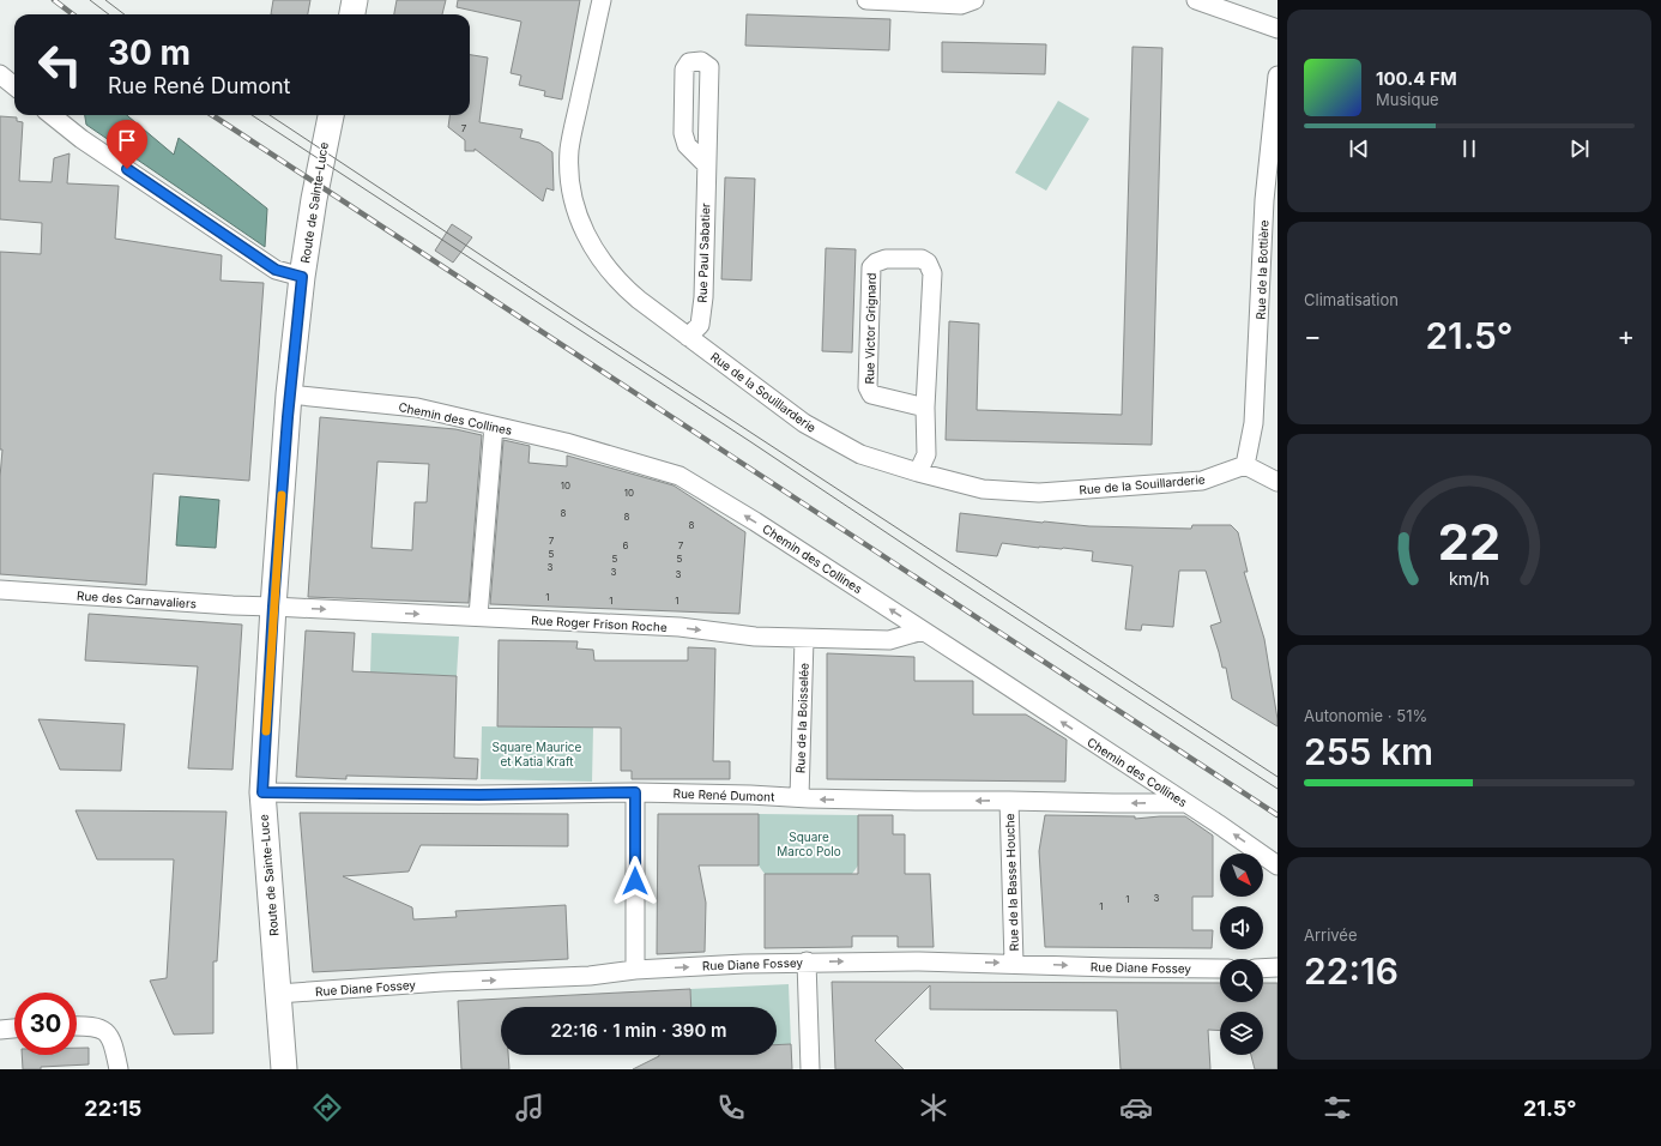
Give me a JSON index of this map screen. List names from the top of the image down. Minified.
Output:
{"streets":{"street":["Route de Sainte-Luce","Rue Paul Sabatier","Rue de la Bottière","Rue Victor Grignard","Rue de la Souillarderie","Chemin des Collines","Rue des Carnavaliers","Rue Roger Frison Roche","Rue de la Boisselée","Rue René Dumont","Rue de la Basse Houche","Rue Diane Fossey"]},"crossings":[["Route de Sainte-Luce","Chemin des Collines"],["Route de Sainte-Luce","Rue des Carnavaliers"],["Route de Sainte-Luce","Rue Roger Frison Roche"],["Route de Sainte-Luce","Rue René Dumont"],["Route de Sainte-Luce","Rue Diane Fossey"],["Rue Paul Sabatier","Rue de la Souillarderie"],["Rue de la Bottière","Rue de la Souillarderie"],["Rue Victor Grignard","Rue de la Souillarderie"],["Chemin des Collines","Rue Roger Frison Roche"],["Chemin des Collines","Rue René Dumont"],["Rue des Carnavaliers","Rue Roger Frison Roche"],["Rue Roger Frison Roche","Rue de la Boisselée"],["Rue de la Boisselée","Rue René Dumont"],["Rue René Dumont","Rue de la Basse Houche"],["Rue de la Basse Houche","Rue Diane Fossey"]],"one_way":["Chemin des Collines","Rue Roger Frison Roche","Rue René Dumont","Rue Diane Fossey"],"parks":["Square Maurice et Katia Kraft","Square Marco Polo"],"house_numbers":["7","10","10","8","8","8","7","6","7","5","5","5","3","3","3","1","1","1","3","1","1"],"north":"bottom right","page":{"turn":["30 m","Rue René Dumont"],"song":["100.4 FM","Musique"],"tile":["Climatisation",["Autonomie · 51%","255 km"],["Arrivée","22:16"]],"heat":["−","21.5°","+"],"limit":"30","trip":"22:16 · 1 min · 390 m","tabs":["22:15","21.5°"],"gauge":["22","km/h"]}}
